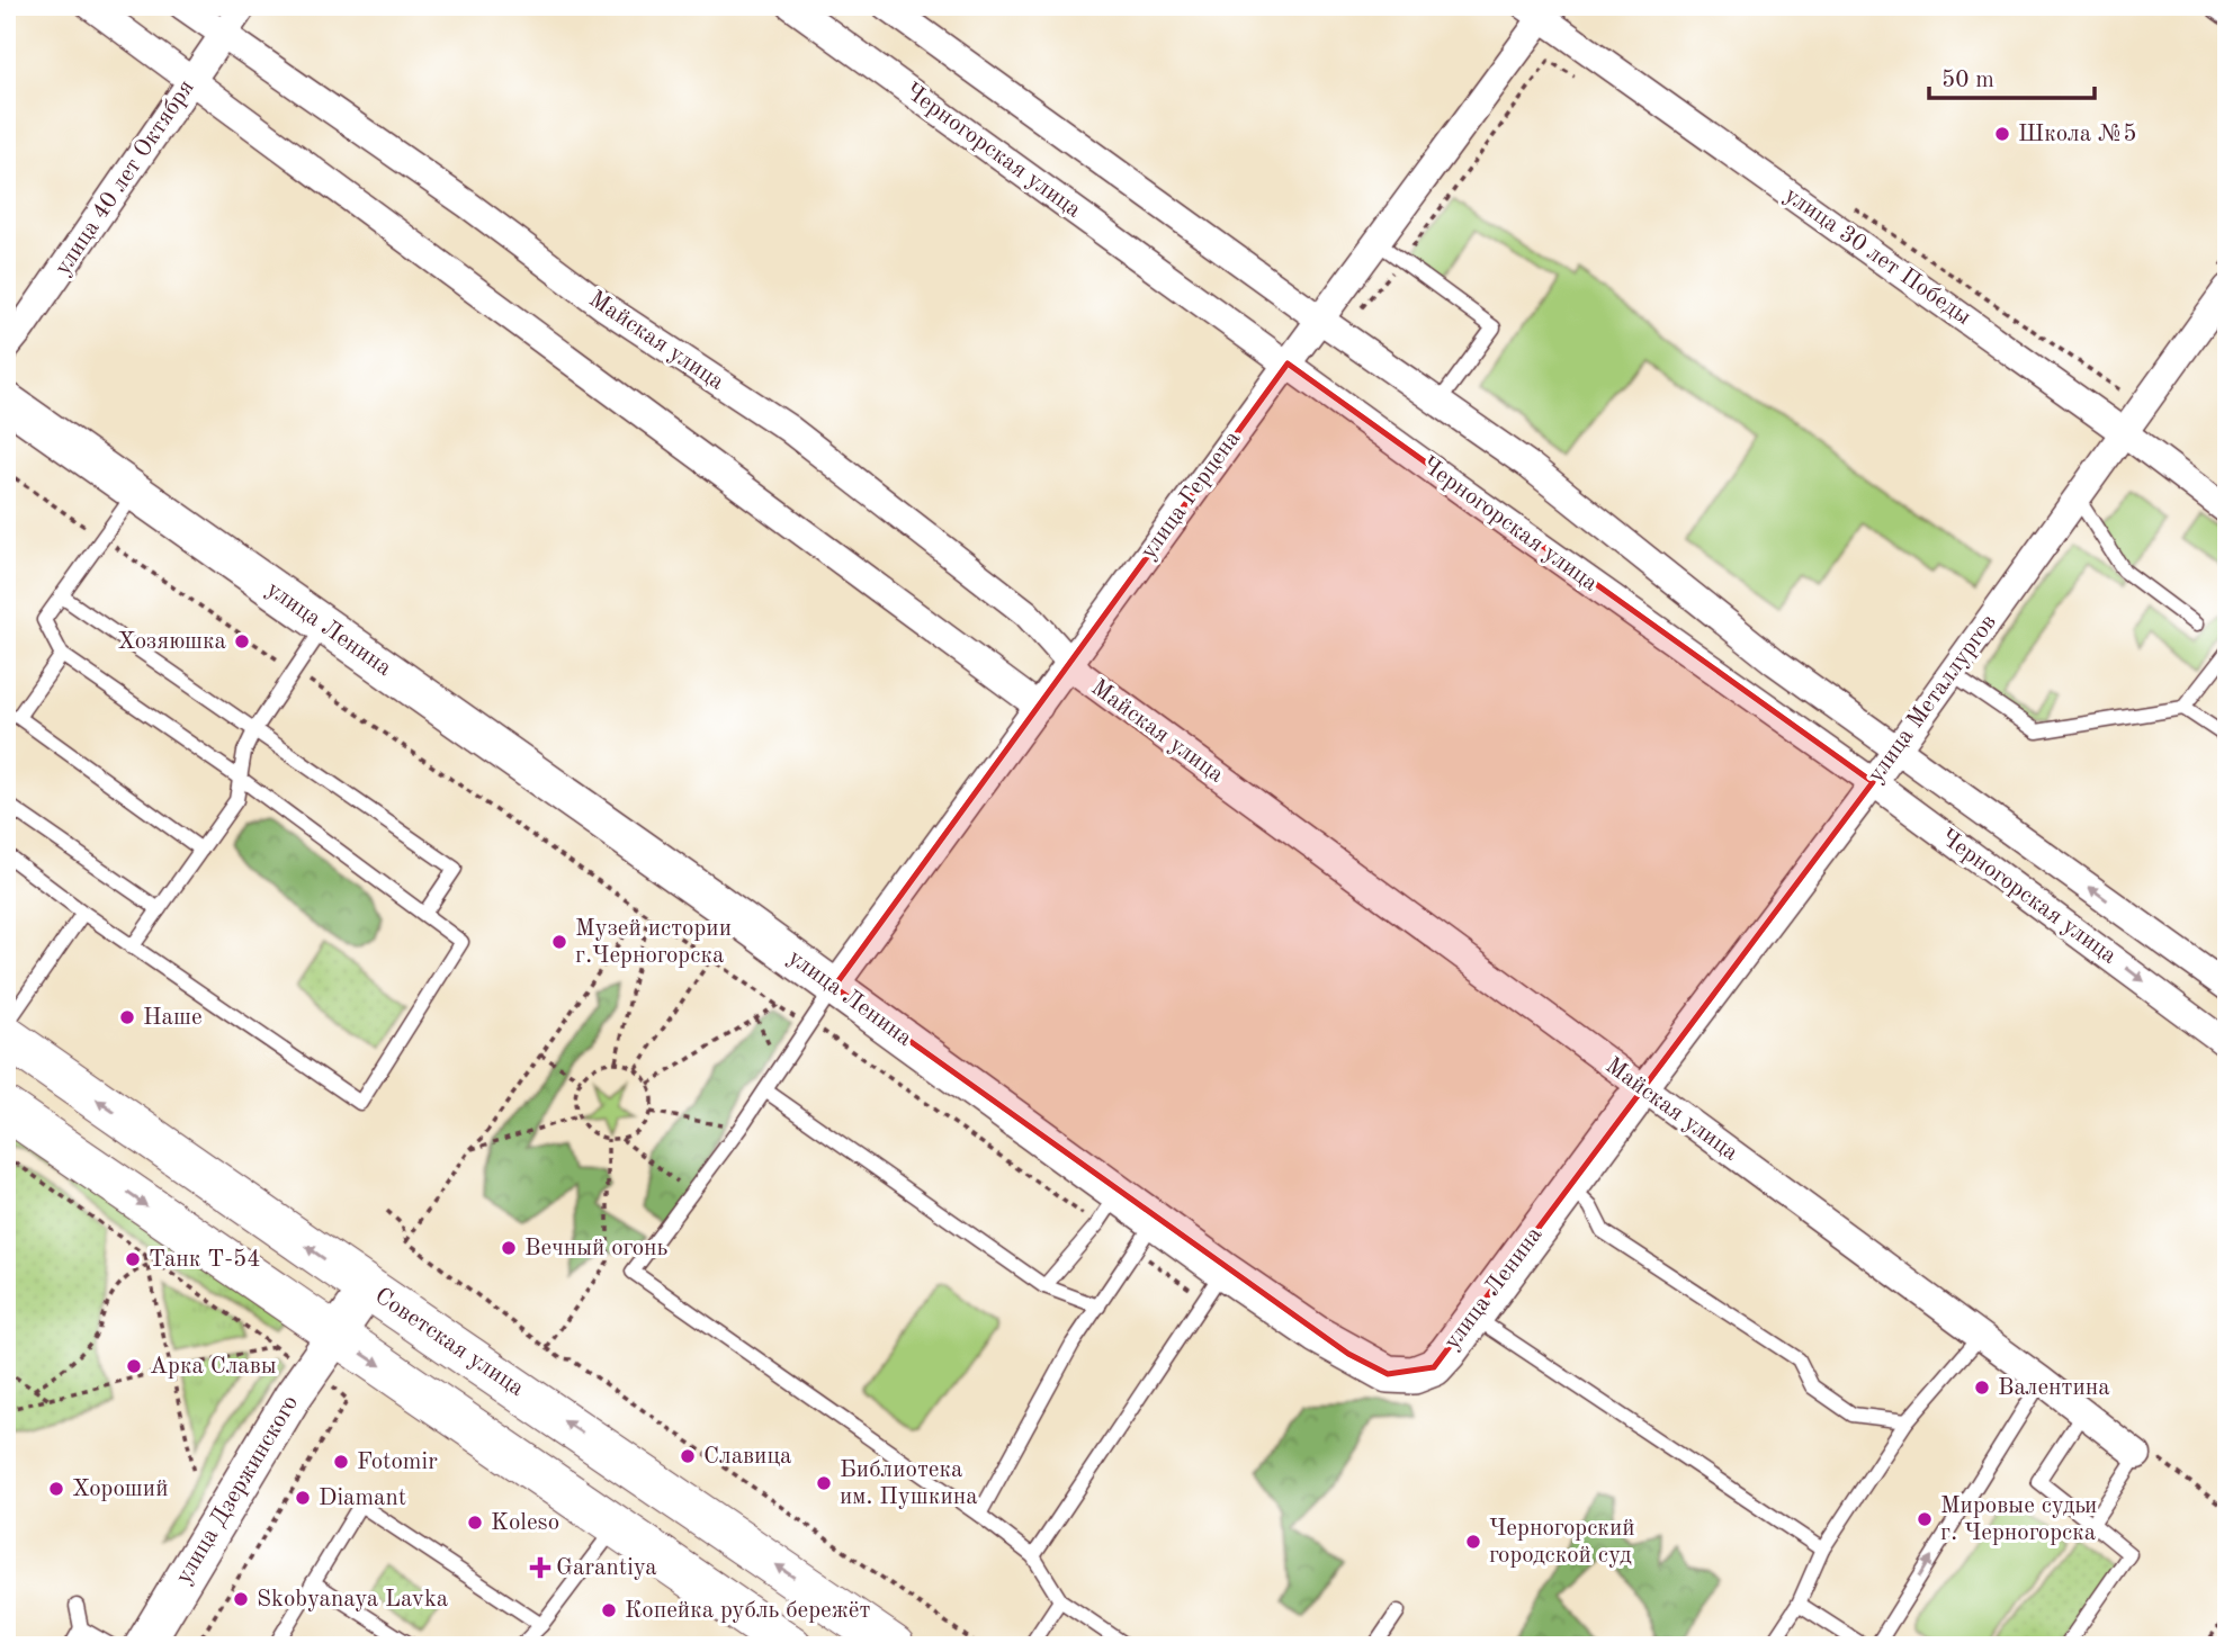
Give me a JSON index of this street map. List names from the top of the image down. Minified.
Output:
{"streets":{"main road":["Советская улица"],"street":["Черногорская улица","улица 40 лет Октября","улица 30 лет Победы","Майская улица","улица Герцена","улица Ленина","улица Металлургов","улица Дзержинского"]},"crossings":[["Черногорская улица","улица Герцена"],["Черногорская улица","улица Металлургов"],["улица 40 лет Октября","Майская улица"],["улица 30 лет Победы","улица Герцена"],["улица 30 лет Победы","улица Металлургов"],["Майская улица","улица Герцена"],["Майская улица","улица Ленина"],["Майская улица","улица Металлургов"],["улица Герцена","улица Ленина"],["улица Ленина","улица Металлургов"],["Советская улица","улица Дзержинского"]],"places":{"other":["Школа №5","Хозяюшка","Музей истории г.Черногорска","Наше","Вечный огонь","Танк Т-54","Арка Славы","Валентина","Славица","Fotomir","Библиотека им. Пушкина","Хороший","Diamant","Мировые судьи г. Черногорска","Koleso","Черногорский городской суд","Skobyanaya Lavka","Копейка рубль бережёт"],"health":["Garantiya"]},"scale_bar":"50 m"}
